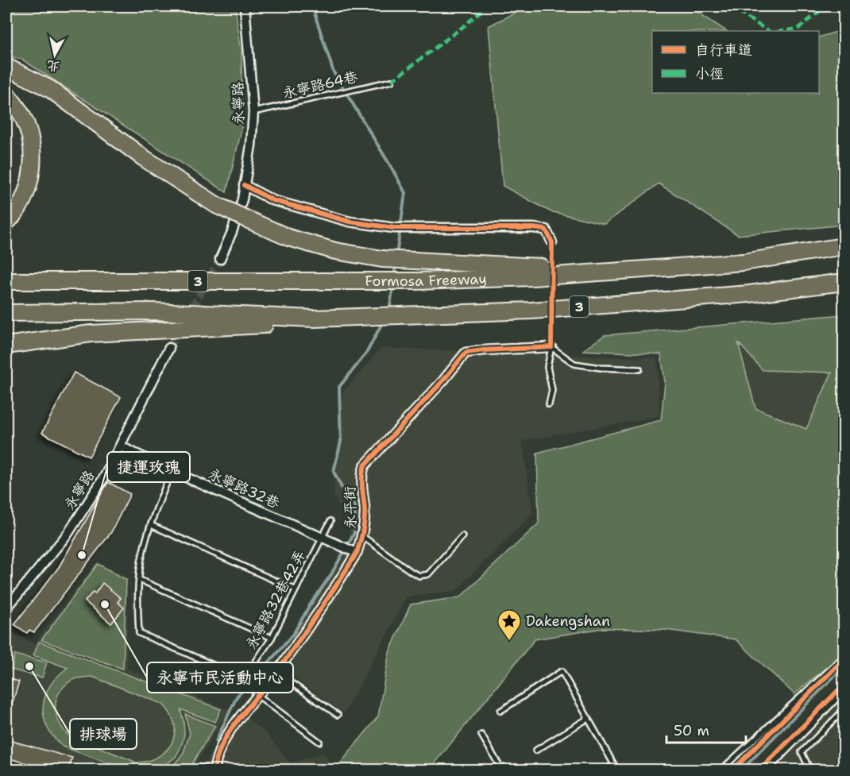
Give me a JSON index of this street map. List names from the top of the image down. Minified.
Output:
{"streets":{"highway":["Formosa Freeway","3"],"street":["永寧路","永寧路32巷","永平街"],"lane":["永寧路64巷","永寧路32巷42弄"]},"crossings":[["永寧路64巷","永寧路"],["永寧路","永寧路32巷"],["永寧路32巷","永平街"],["永寧路32巷","永寧路32巷42弄"]],"places":{"other":["捷運玫瑰","永寧市民活動中心","排球場"],"place":["Dakengshan"]},"legend":["自行車道","小徑"],"scale_bar":"50 m","north":"bottom"}
